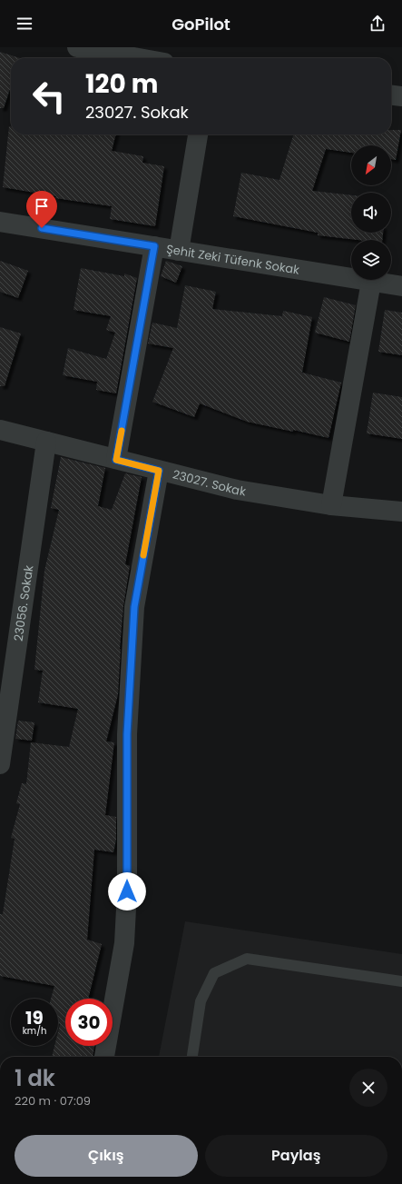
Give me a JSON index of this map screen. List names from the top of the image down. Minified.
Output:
{"streets":{"street":["Şehit Zeki Tüfenk Sokak","23027. Sokak","23056. Sokak"]},"crossings":[["23027. Sokak","23056. Sokak"]],"north":"bottom left","page":{"header":"GoPilot","turn":["120 m","23027. Sokak"],"speed":"19 km/h","limit":"30","heading":["1 dk","220 m · 07:09"],"buttons":["Çıkış","Paylaş"]}}
